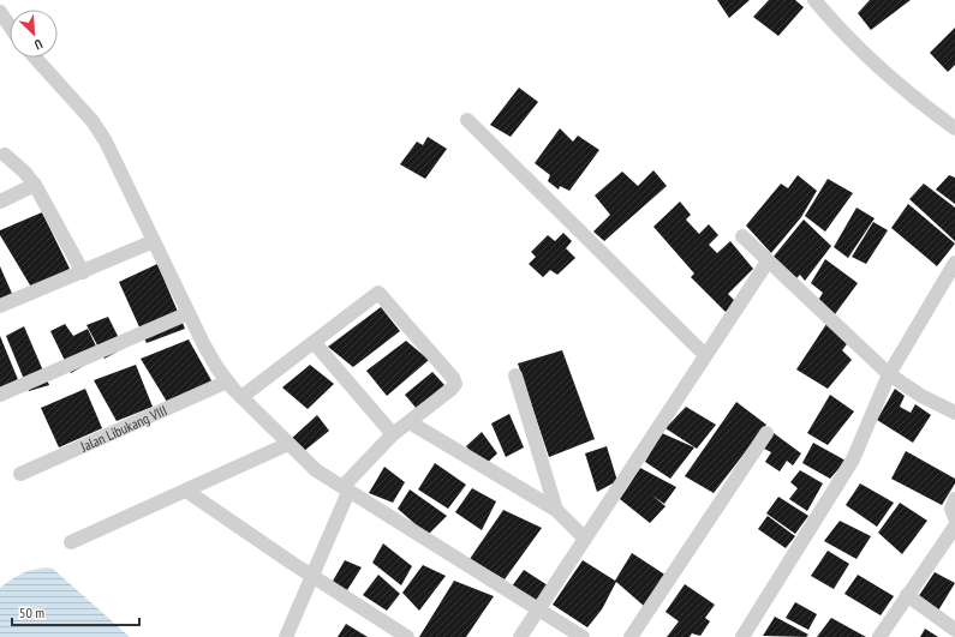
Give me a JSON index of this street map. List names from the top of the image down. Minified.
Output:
{"streets":{"street":["Jalan Libukang VIII"]},"scale_bar":"50 m","north":"bottom right"}
